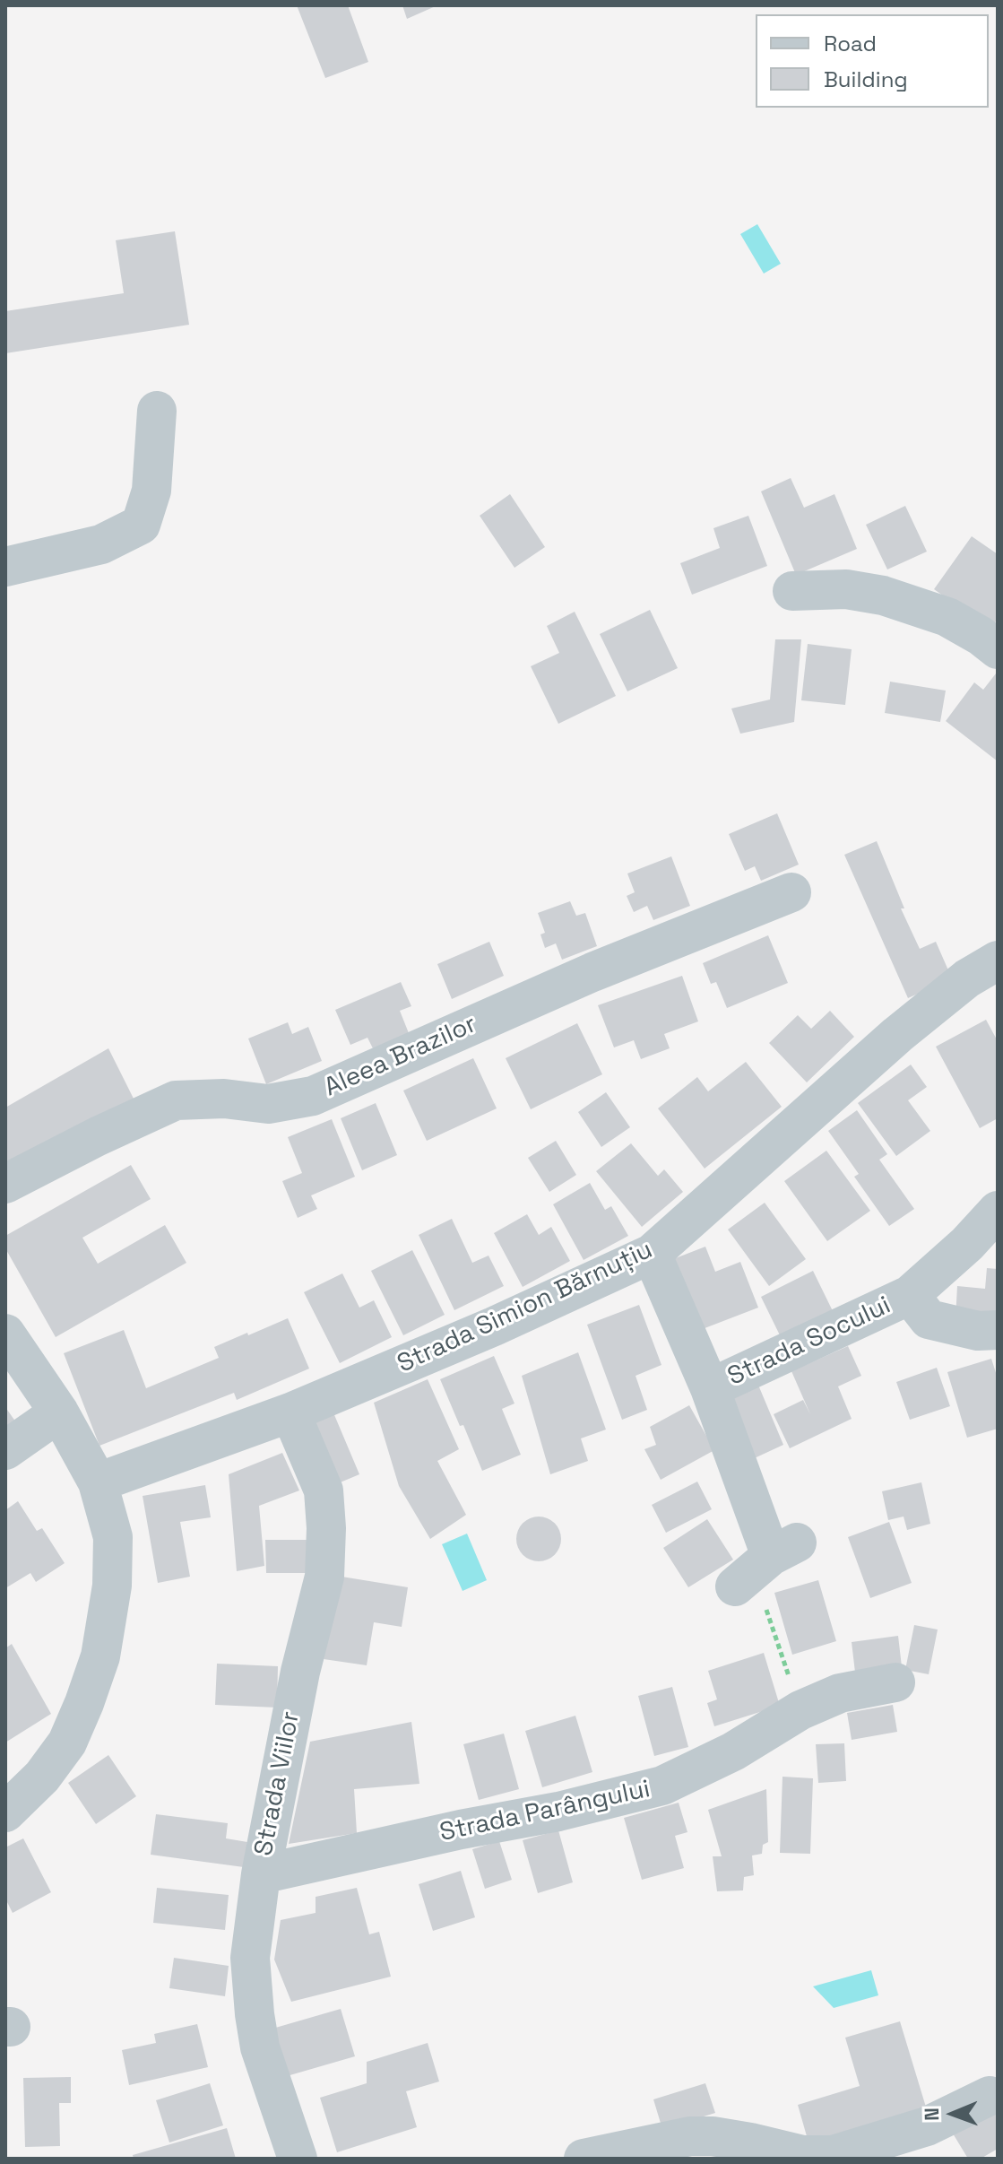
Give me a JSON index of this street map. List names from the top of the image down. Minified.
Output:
{"streets":{"street":["Aleea Brazilor","Strada Simion Bărnuțiu","Strada Socului","Strada Viilor","Strada Parângului"]},"crossings":[["Strada Simion Bărnuțiu","Strada Socului"],["Strada Simion Bărnuțiu","Strada Viilor"],["Strada Viilor","Strada Parângului"]],"legend":["Road","Building"],"north":"left"}
